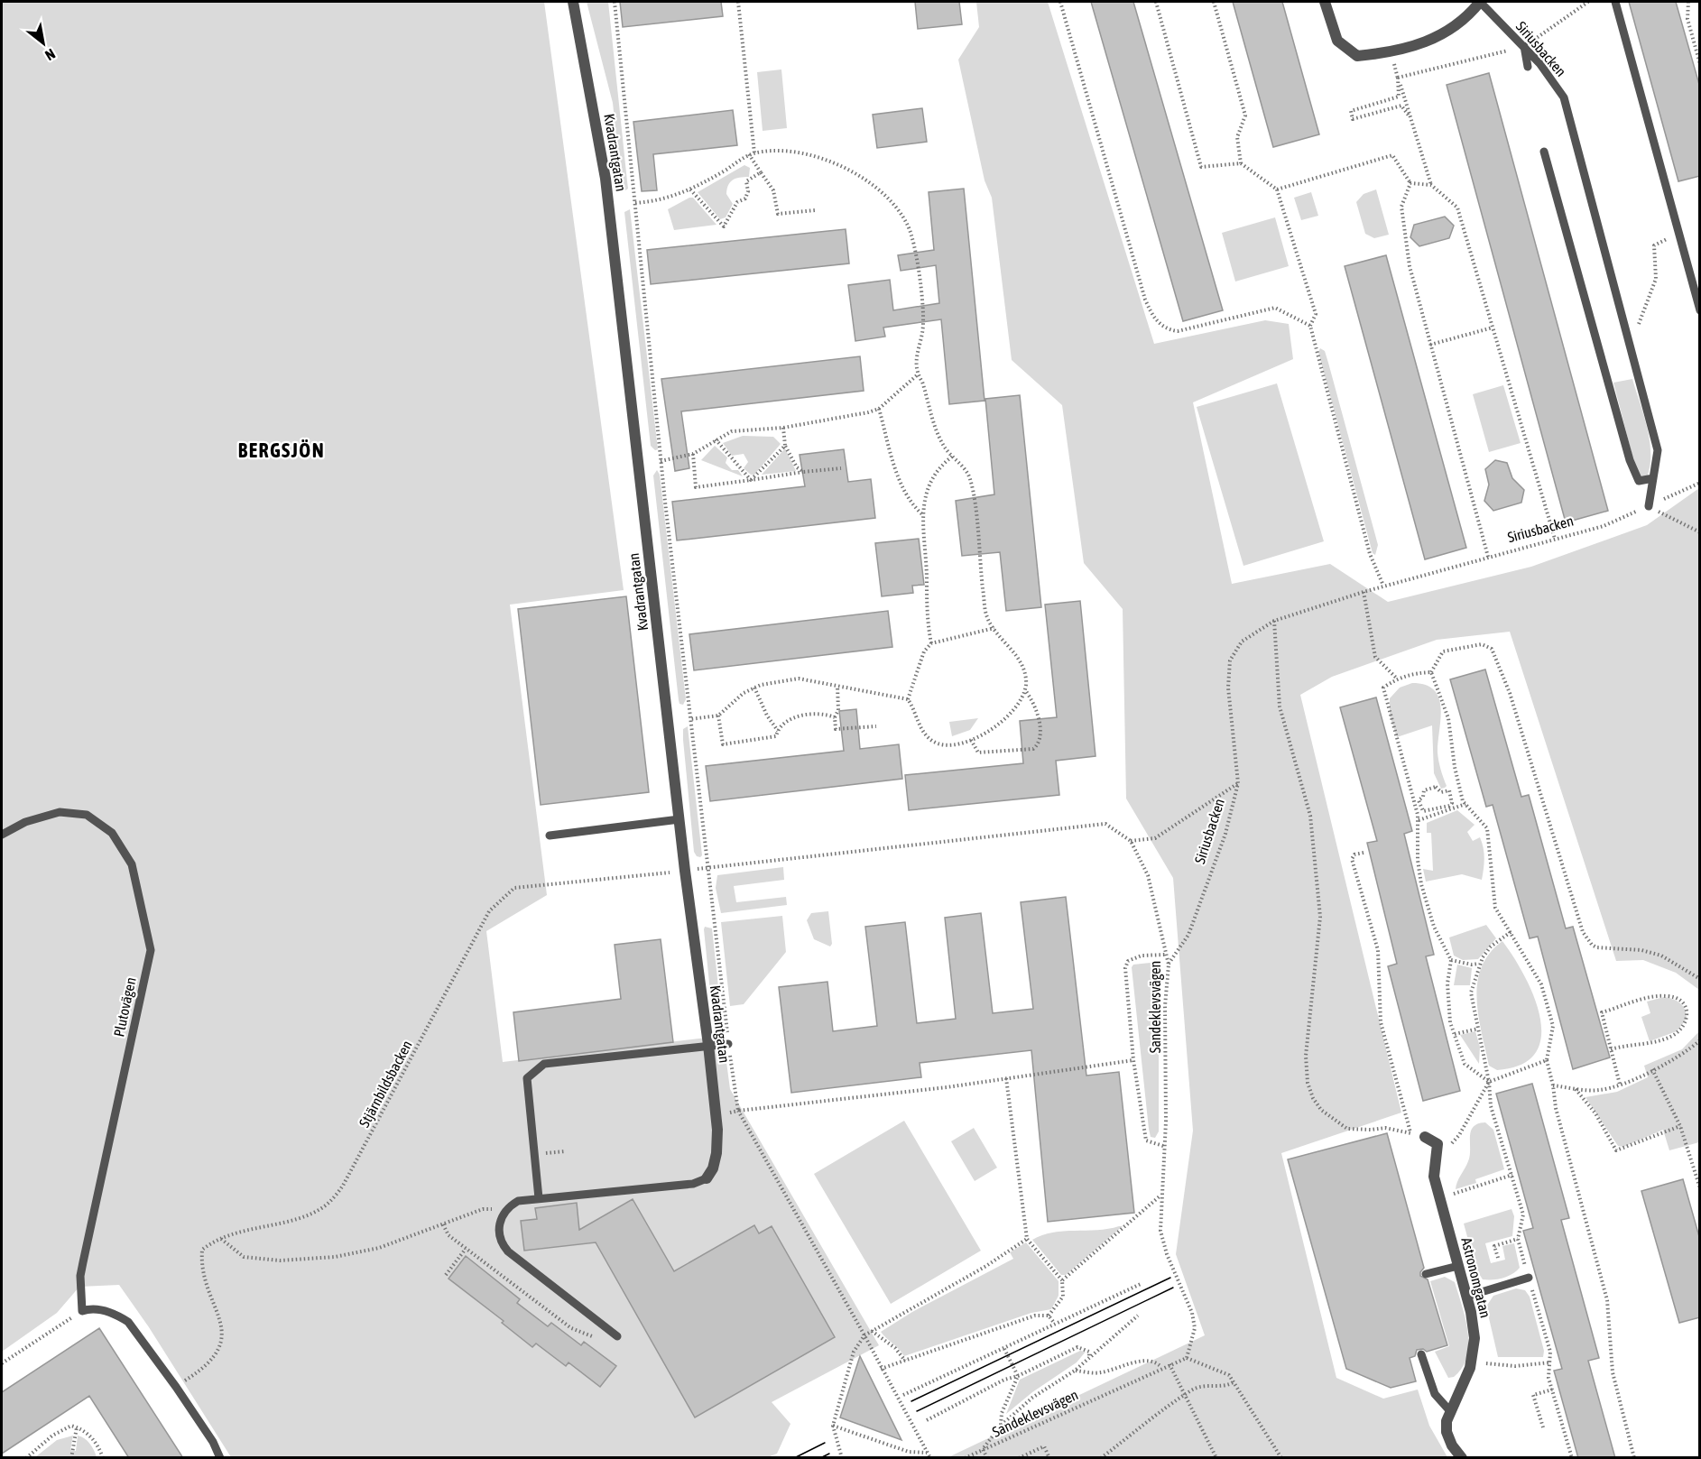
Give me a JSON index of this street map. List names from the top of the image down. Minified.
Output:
{"streets":{"street":["Kvadrantgatan","Astronomgatan"],"lane":["Siriusbacken","Plutovägen"],"path":["Sandeklevsvägen","Stjärnbildsbacken"]},"crossings":[["Siriusbacken","Sandeklevsvägen"],["Kvadrantgatan","Stjärnbildsbacken"]],"districts":["BERGSJÖN"],"north":"bottom right"}
